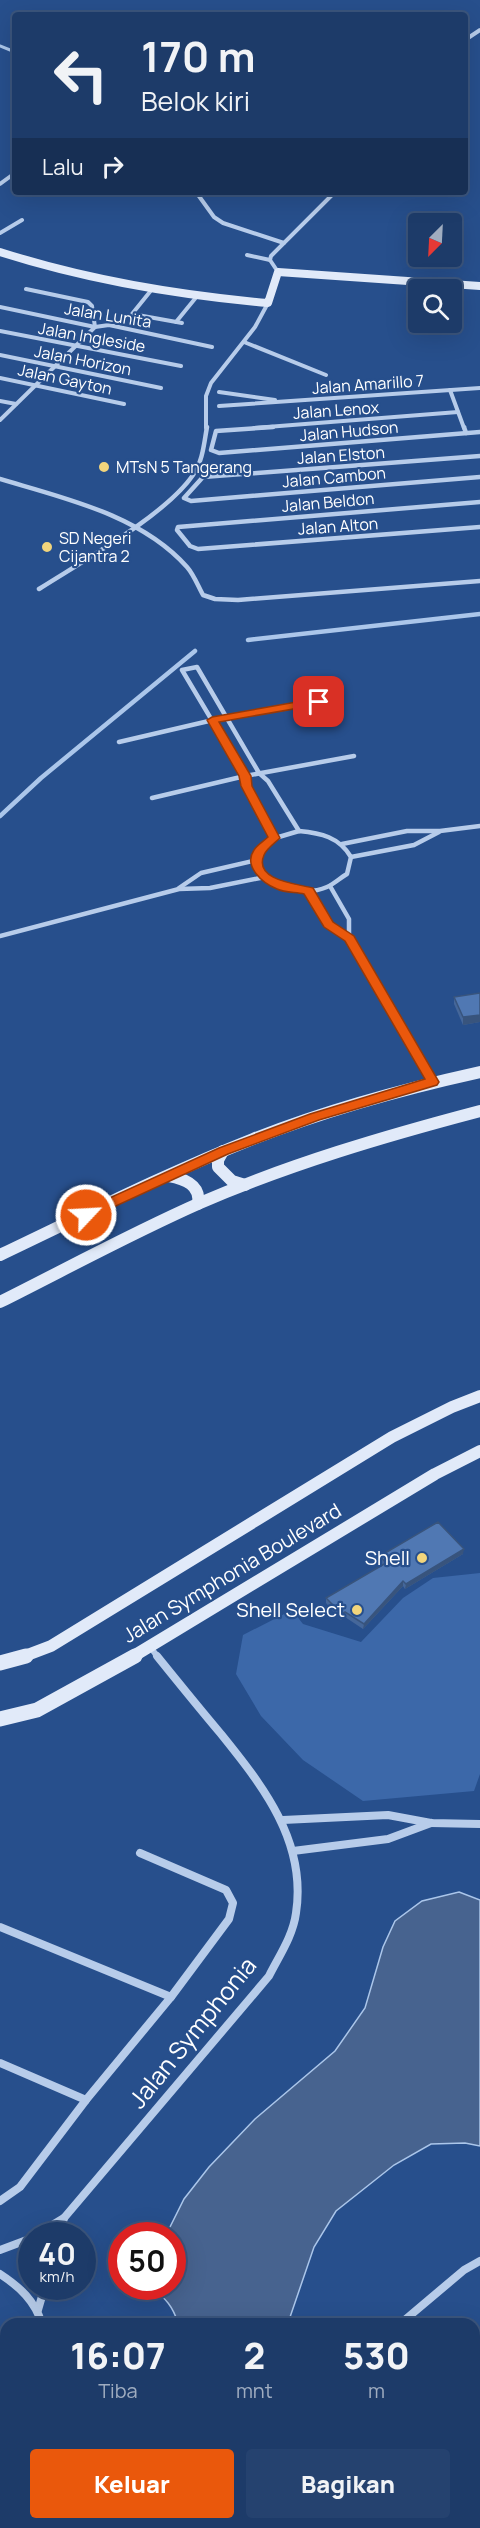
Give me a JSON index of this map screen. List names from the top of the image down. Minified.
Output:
{"streets":{"street":["Jalan Lunita","Jalan Ingleside","Jalan Horizon","Jalan Gayton","Jalan Amarillo 7","Jalan Lenox","Jalan Hudson","Jalan Elston","Jalan Cambon","Jalan Beldon","Jalan Alton","Jalan Symphonia Boulevard","Jalan Symphonia"]},"crossings":[["Jalan Lenox","Jalan Hudson"],["Jalan Elston","Jalan Cambon"],["Jalan Beldon","Jalan Alton"],["Jalan Symphonia Boulevard","Jalan Symphonia"]],"places":["MTsN 5 Tangerang","SD Negeri Cijantra 2","Shell","Shell Select"],"north":"bottom left","page":{"turn":["170 m","Belok kiri"],"then":"Lalu","speed":"40 km/h","limit":"50","eta":["16:07","Tiba","2","mnt","530","m"],"buttons":["Keluar","Bagikan"]}}
